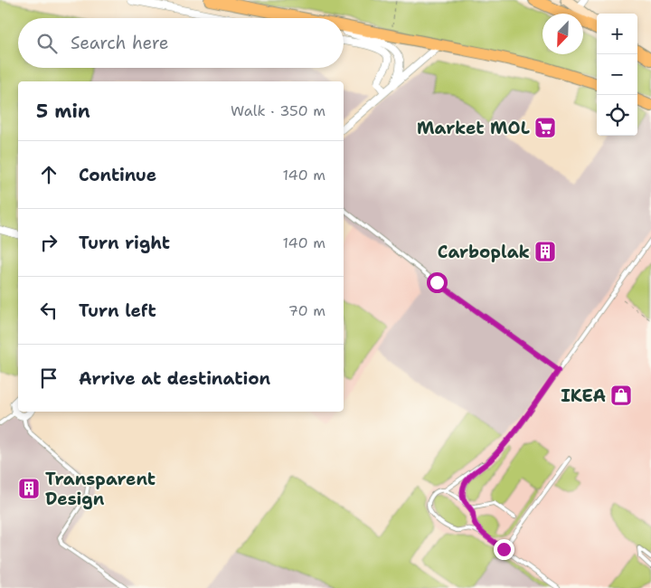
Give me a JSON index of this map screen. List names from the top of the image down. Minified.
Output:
{"places":{"supermarket":["Market MOL"],"building":["Carboplak","Transparent Design"],"shop":["IKEA"]},"north":"bottom left","page":{"map_buttons":["+","−"],"search":"Search here","heading":["5 min","Walk · 350 m"],"list":[["Continue","140 m"],["Turn right","140 m"],["Turn left","70 m"],"Arrive at destination"]}}
